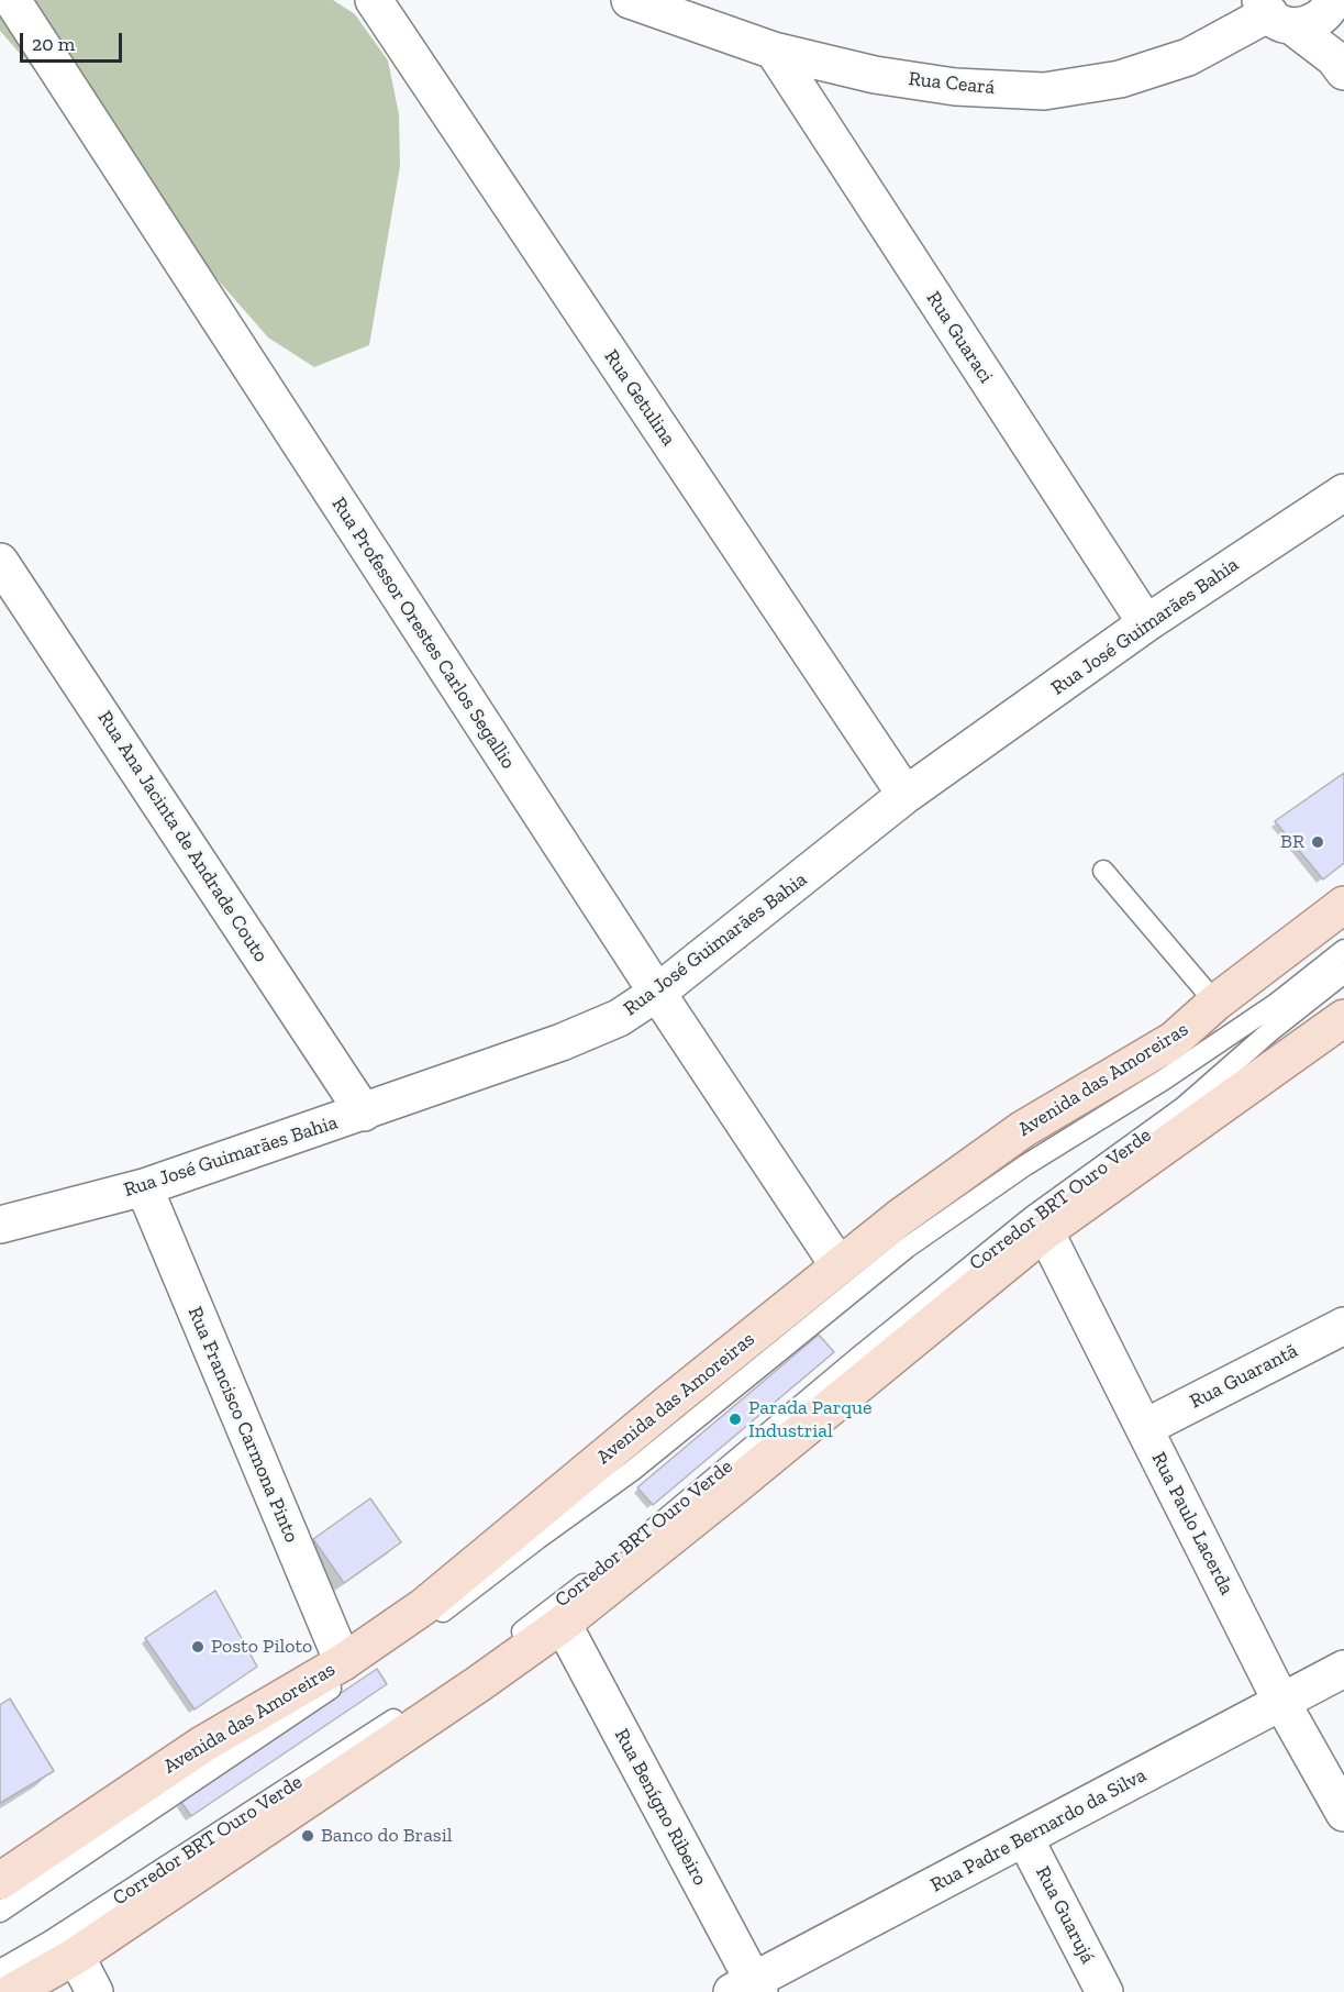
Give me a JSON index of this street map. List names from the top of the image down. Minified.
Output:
{"streets":{"main road":["Avenida das Amoreiras"],"street":["Rua Ceará","Rua Guaraci","Rua Getulina","Rua José Guimarães Bahia","Rua Professor Orestes Carlos Segallio","Rua Ana Jacinta de Andrade Couto","Rua Guarantã","Rua Francisco Carmona Pinto","Rua Paulo Lacerda","Rua Benígno Ribeiro","Rua Padre Bernardo da Silva","Rua Guarujá"],"lane":["Corredor BRT Ouro Verde"]},"crossings":[["Rua Ceará","Rua Guaraci"],["Rua Guaraci","Rua José Guimarães Bahia"],["Rua Getulina","Rua José Guimarães Bahia"],["Rua José Guimarães Bahia","Rua Professor Orestes Carlos Segallio"],["Rua José Guimarães Bahia","Rua Ana Jacinta de Andrade Couto"],["Rua José Guimarães Bahia","Rua Francisco Carmona Pinto"],["Rua Professor Orestes Carlos Segallio","Avenida das Amoreiras"],["Avenida das Amoreiras","Rua Francisco Carmona Pinto"],["Rua Guarantã","Rua Paulo Lacerda"],["Rua Paulo Lacerda","Rua Padre Bernardo da Silva"],["Rua Benígno Ribeiro","Rua Padre Bernardo da Silva"],["Rua Padre Bernardo da Silva","Rua Guarujá"]],"places":["BR","Parada Parque Industrial","Posto Piloto","Banco do Brasil"],"scale_bar":"20 m"}
